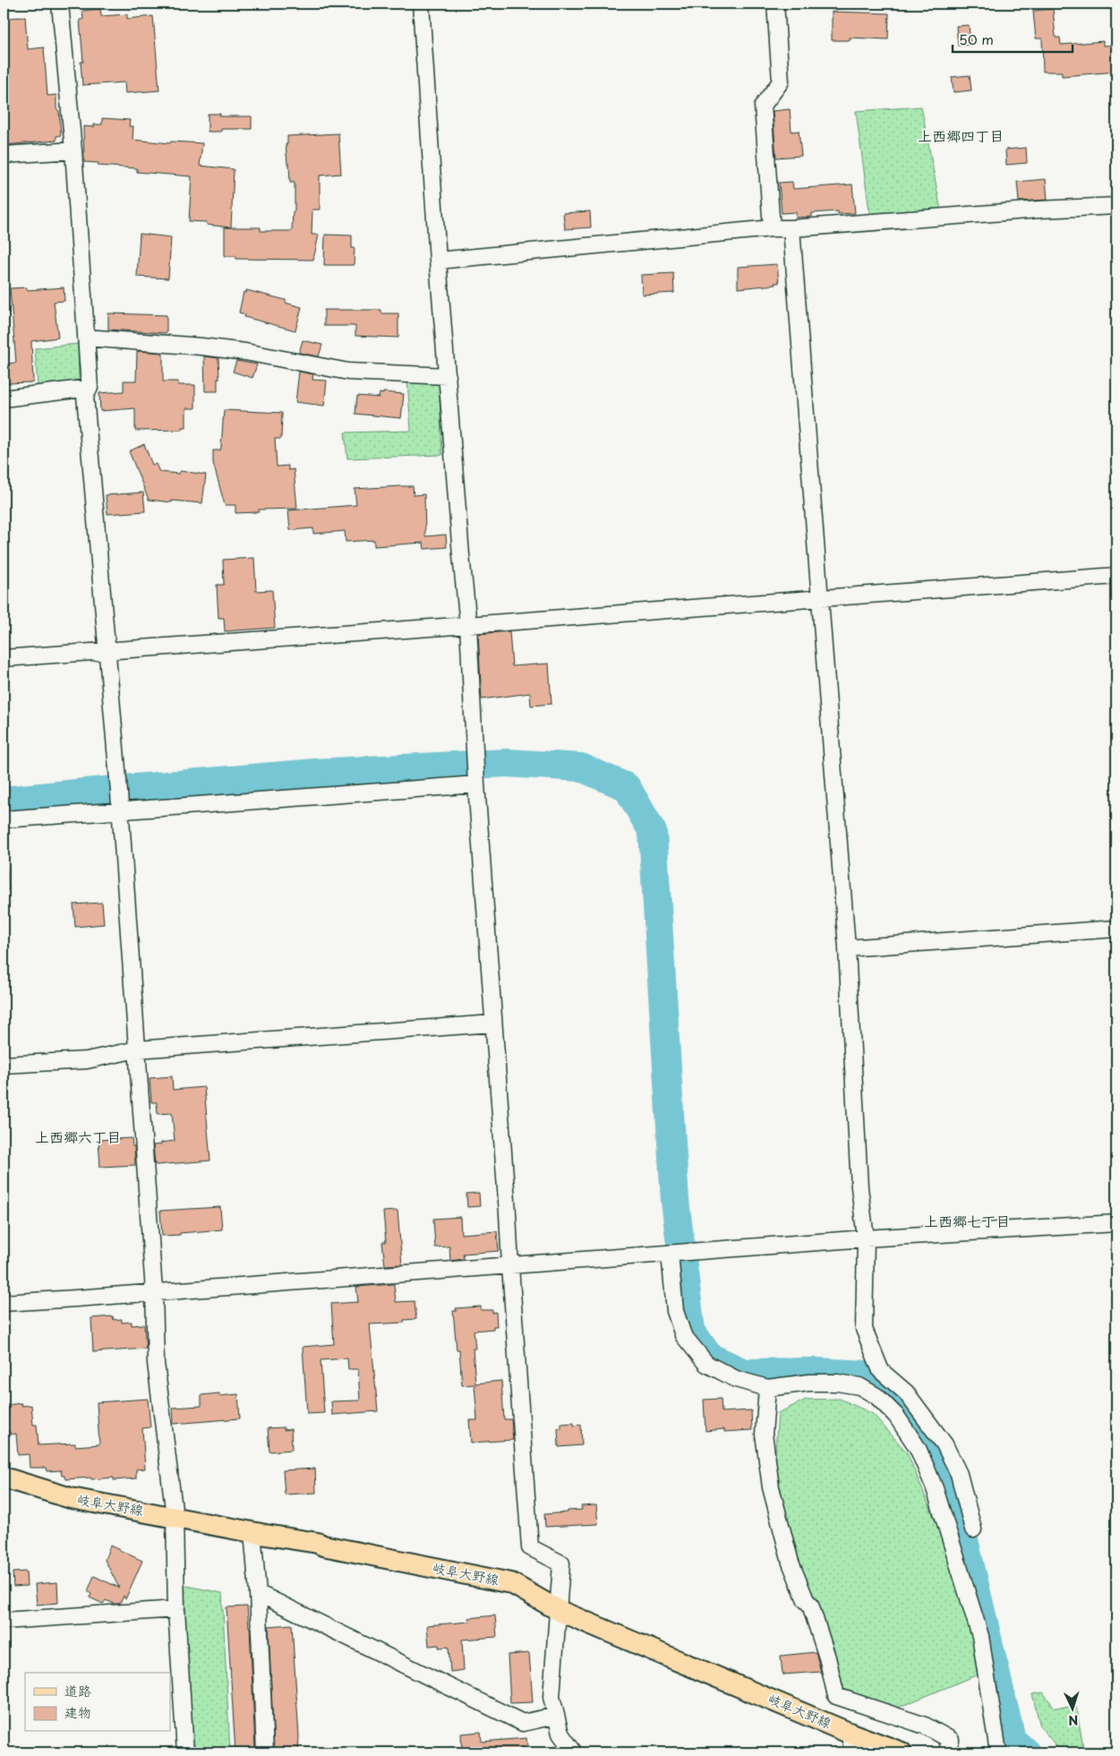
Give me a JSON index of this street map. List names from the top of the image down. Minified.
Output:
{"streets":{"main road":["岐阜大野線"]},"districts":["上西郷四丁目","上西郷六丁目","上西郷七丁目"],"legend":["道路","建物"],"scale_bar":"50 m","north":"bottom"}
